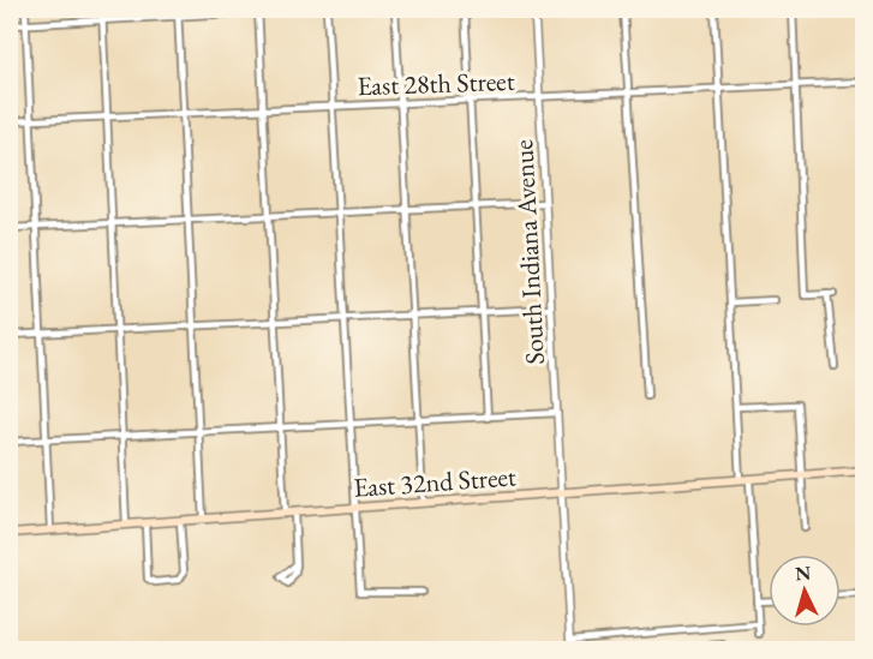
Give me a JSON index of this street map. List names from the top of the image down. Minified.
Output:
{"streets":{"main road":["East 32nd Street"],"street":["East 28th Street","South Indiana Avenue"]},"crossings":[["East 28th Street","South Indiana Avenue"],["South Indiana Avenue","East 32nd Street"]],"north":"top"}
